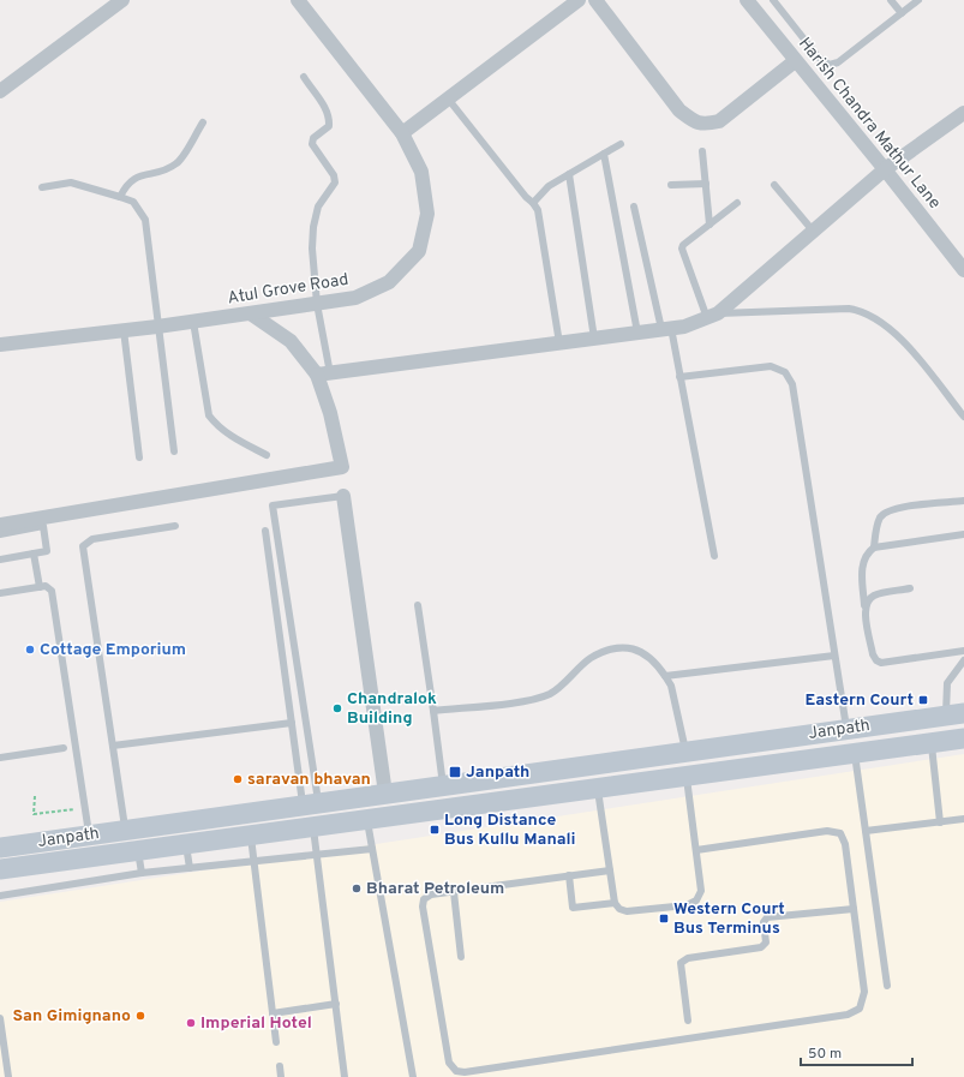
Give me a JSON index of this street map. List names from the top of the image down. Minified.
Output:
{"streets":{"main road":["Janpath"],"street":["Harish Chandra Mathur Lane","Atul Grove Road"]},"places":{"other":["Cottage Emporium","Chandralok Building","saravan bhavan","Bharat Petroleum","San Gimignano","Imperial Hotel"],"transit":["Eastern Court","Janpath","Long Distance Bus Kullu Manali","Western Court Bus Terminus"]},"scale_bar":"50 m"}
